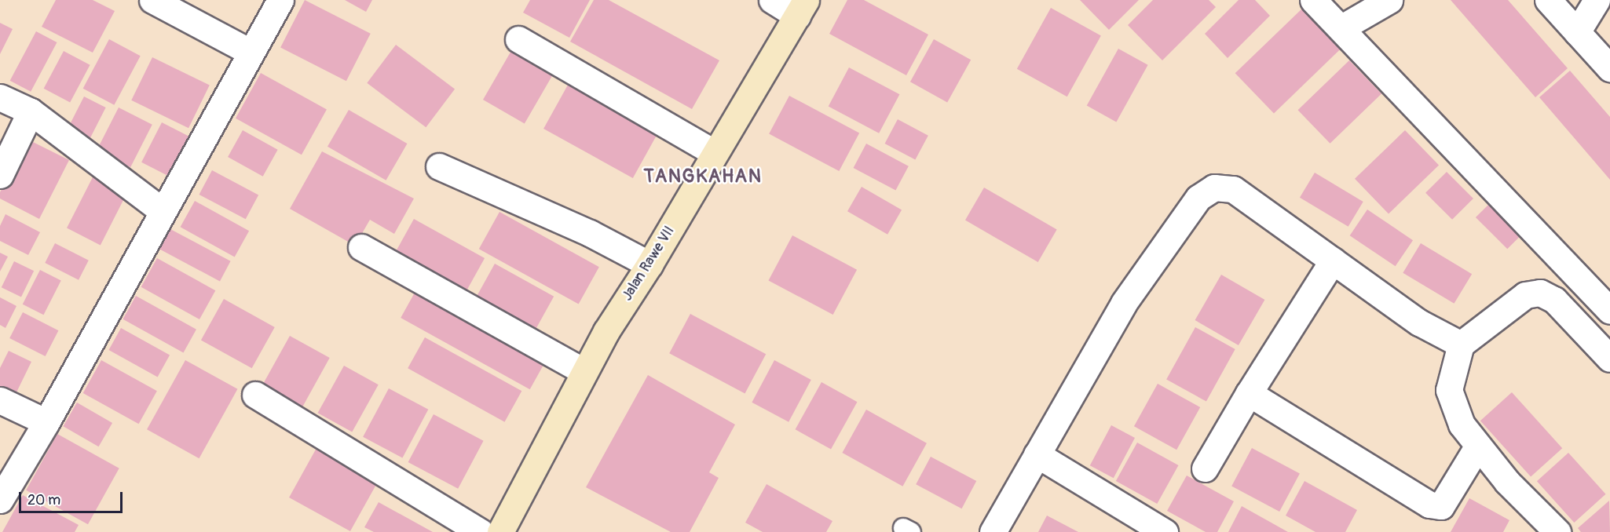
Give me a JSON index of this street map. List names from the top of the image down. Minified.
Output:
{"streets":{"main road":["Jalan Rawe VII"]},"districts":["TANGKAHAN"],"scale_bar":"20 m"}
